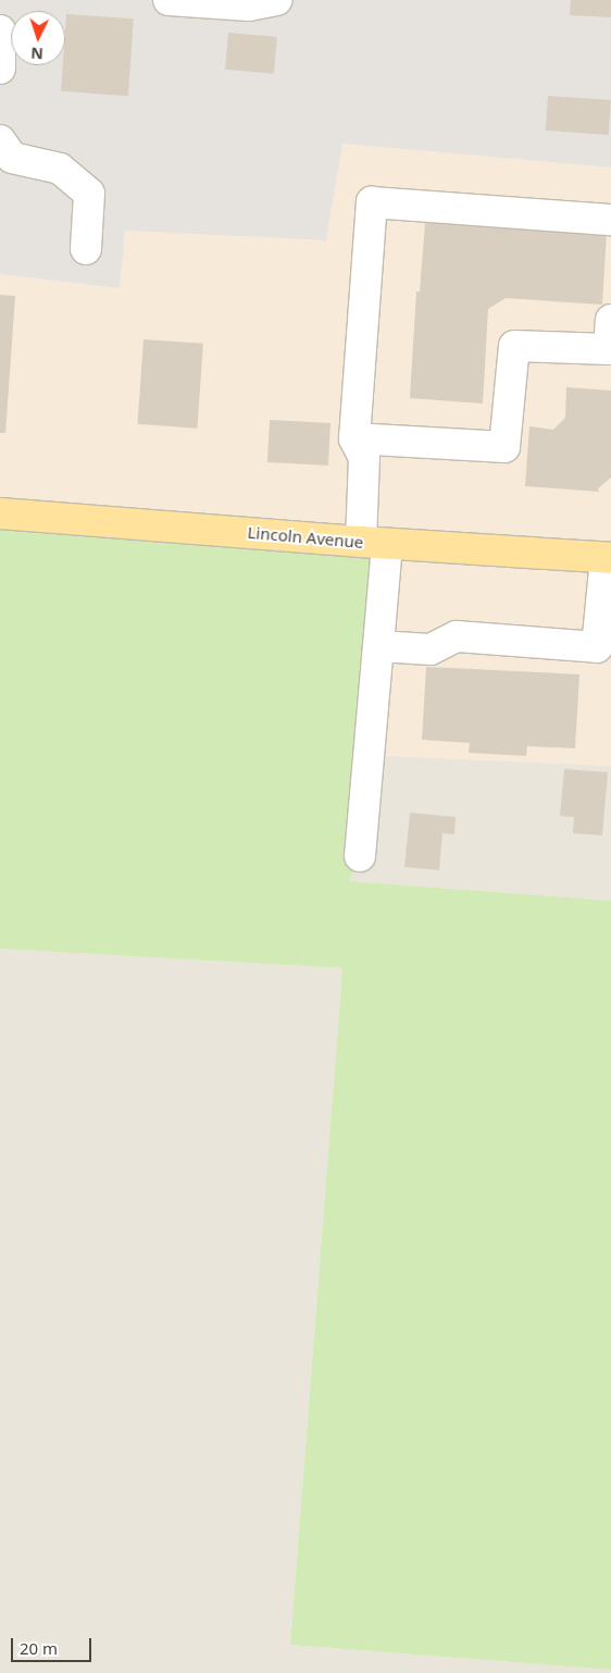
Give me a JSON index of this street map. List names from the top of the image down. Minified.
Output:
{"streets":{"main road":["Lincoln Avenue"]},"scale_bar":"20 m","north":"bottom"}
